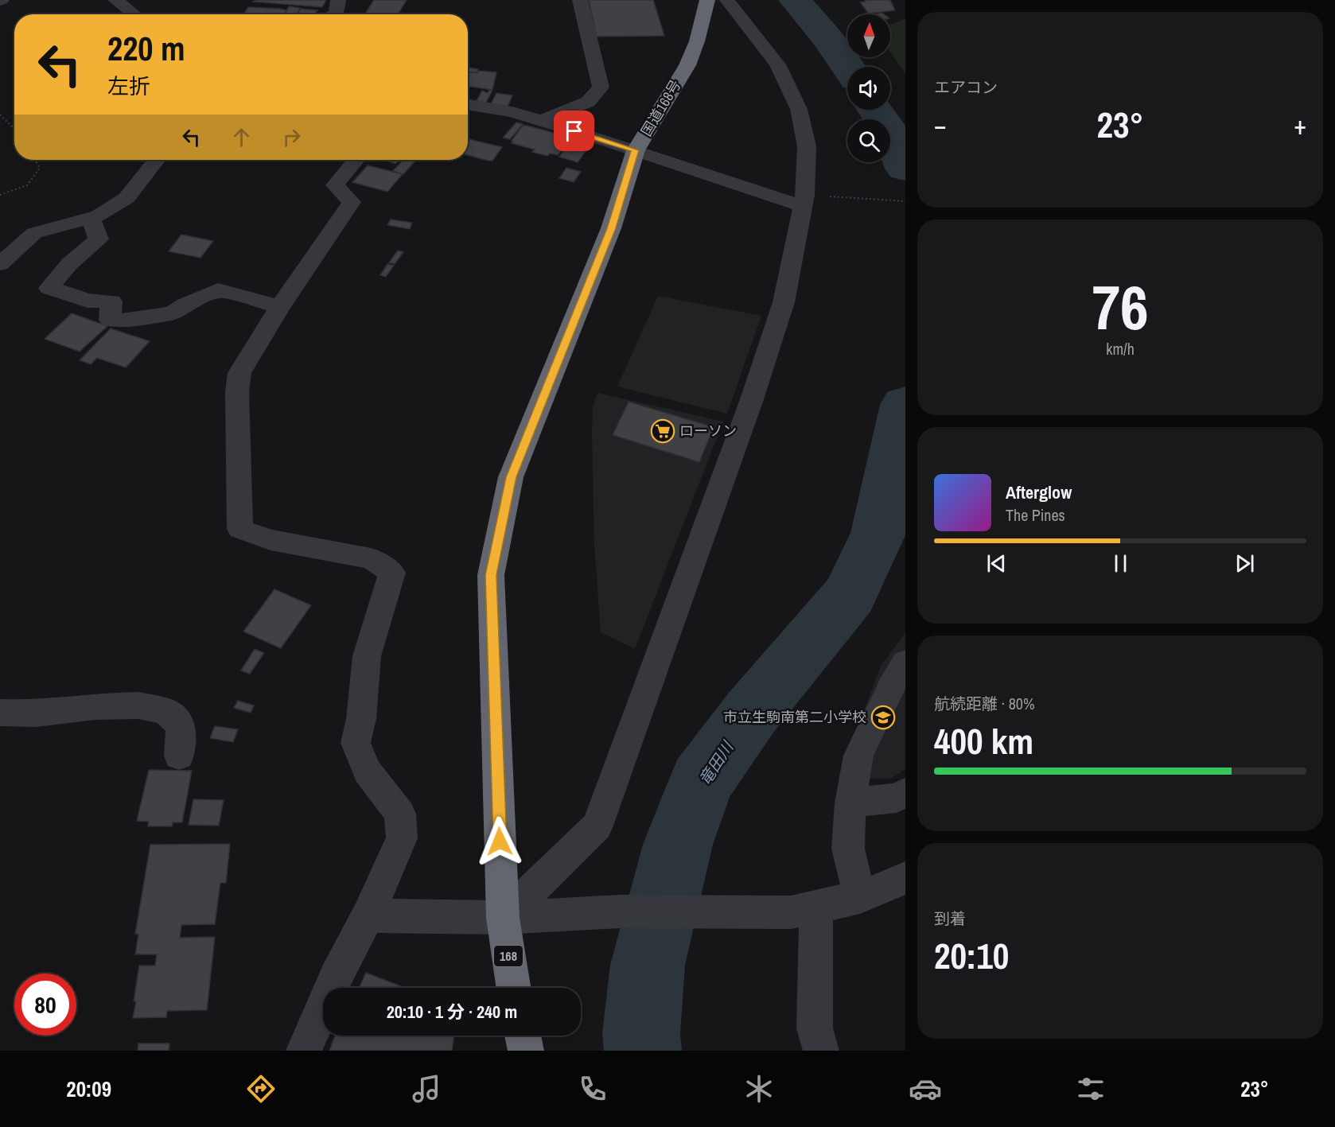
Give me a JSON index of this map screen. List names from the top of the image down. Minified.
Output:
{"streets":{"highway":["国道168号","168"]},"water":["竜田川"],"places":{"supermarket":["ローソン"],"school or university":["市立生駒南第二小学校"]},"north":"top","page":{"tile":["エアコン",["76","km/h"],["航続距離 · 80%","400 km"],["到着","20:10"]],"turn":["220 m","左折"],"heat":["−","23°","+"],"song":["Afterglow","The Pines"],"limit":"80","trip":"20:10 · 1 分 · 240 m","tabs":["20:09","23°"]}}
